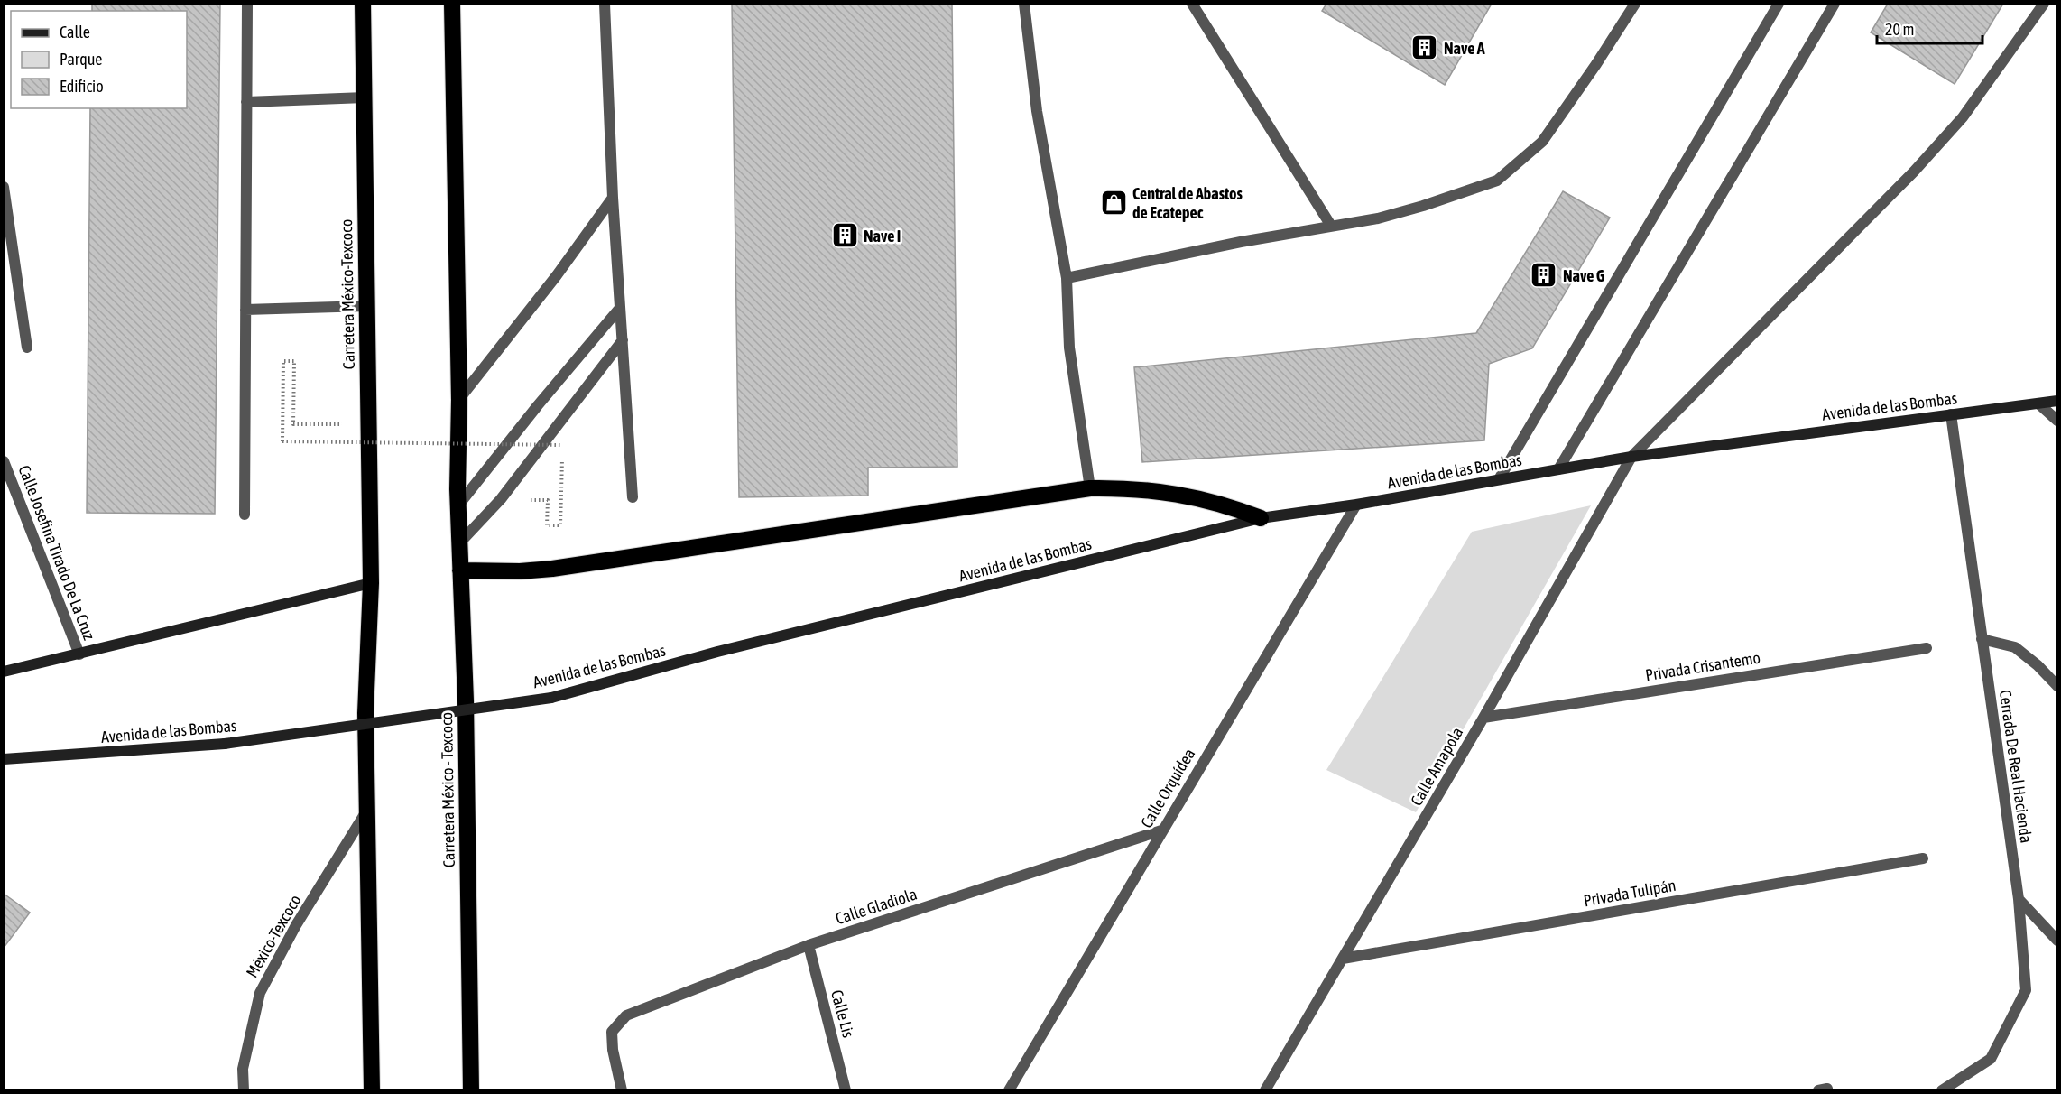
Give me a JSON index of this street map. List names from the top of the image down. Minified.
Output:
{"streets":{"highway":["Carretera México-Texcoco","Carretera México - Texcoco"],"main road":["Avenida de las Bombas"],"street":["Calle Josefina Tirado De La Cruz","Privada Crisantemo","Calle Amapola","Cerrada De Real Hacienda","Calle Orquídea","Privada Tulipán","Calle Gladiola","México-Texcoco","Calle Lis"]},"crossings":[["Avenida de las Bombas","Calle Amapola"],["Avenida de las Bombas","Cerrada De Real Hacienda"],["Avenida de las Bombas","Calle Orquídea"],["Privada Crisantemo","Calle Amapola"],["Calle Amapola","Privada Tulipán"],["Calle Orquídea","Calle Gladiola"],["Calle Gladiola","Calle Lis"]],"places":{"building":["Nave A","Nave I","Nave G"],"shop":["Central de Abastos de Ecatepec"]},"legend":["Calle","Parque","Edificio"],"scale_bar":"20 m"}
